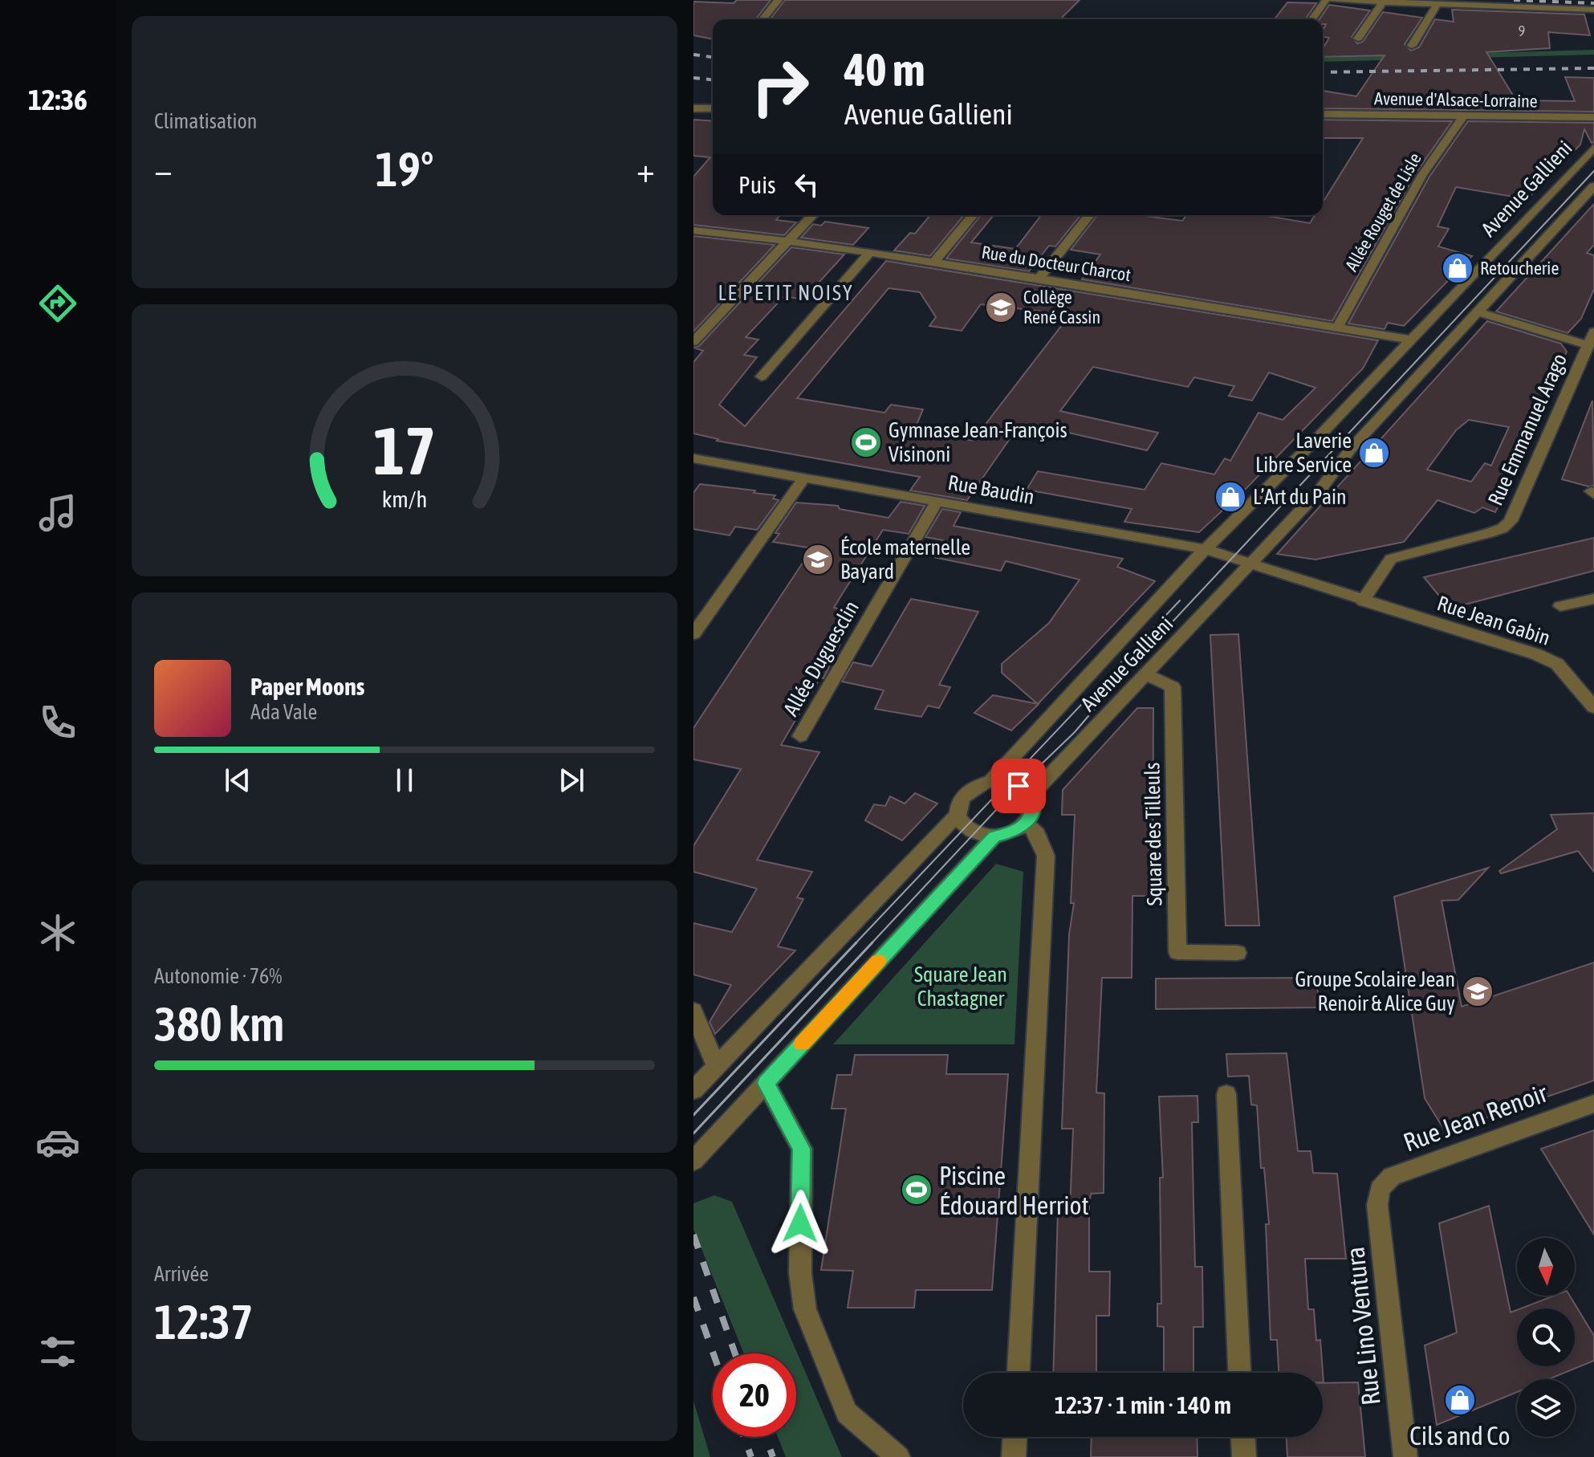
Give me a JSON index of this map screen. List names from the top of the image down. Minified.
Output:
{"streets":{"street":["Avenue d'Alsace-Lorraine","Avenue Gallieni","Allée Rouget de Lisle","Rue du Docteur Charcot","Rue Emmanuel Arago","Rue Baudin","Rue Jean Gabin","Allée Duguesclin","Square des Tilleuls","Rue Jean Renoir","Rue Lino Ventura"]},"crossings":[["Avenue d'Alsace-Lorraine","Allée Rouget de Lisle"],["Avenue Gallieni","Rue du Docteur Charcot"],["Avenue Gallieni","Rue Baudin"],["Avenue Gallieni","Square des Tilleuls"],["Allée Rouget de Lisle","Rue du Docteur Charcot"],["Rue Emmanuel Arago","Rue Jean Gabin"],["Rue Baudin","Allée Duguesclin"],["Rue Jean Renoir","Rue Lino Ventura"]],"districts":["LE PETIT NOISY"],"parks":["Square Jean Chastagner"],"places":{"shop":["Retoucherie","Laverie Libre Service","L’Art du Pain","Cils and Co"],"school or university":["Collège René Cassin","École maternelle Bayard","Groupe Scolaire Jean Renoir & Alice Guy"],"sports":["Gymnase Jean-François Visinoni","Piscine Édouard Herriot"]},"house_numbers":["9"],"north":"bottom","page":{"tabs":"12:36","tile":["Climatisation",["Autonomie · 76%","380 km"],["Arrivée","12:37"]],"turn":["40 m","Avenue Gallieni"],"heat":["−","19°","+"],"then":"Puis","song":["Paper Moons","Ada Vale"],"limit":"20","trip":"12:37 · 1 min · 140 m","gauge":["17","km/h"]}}
